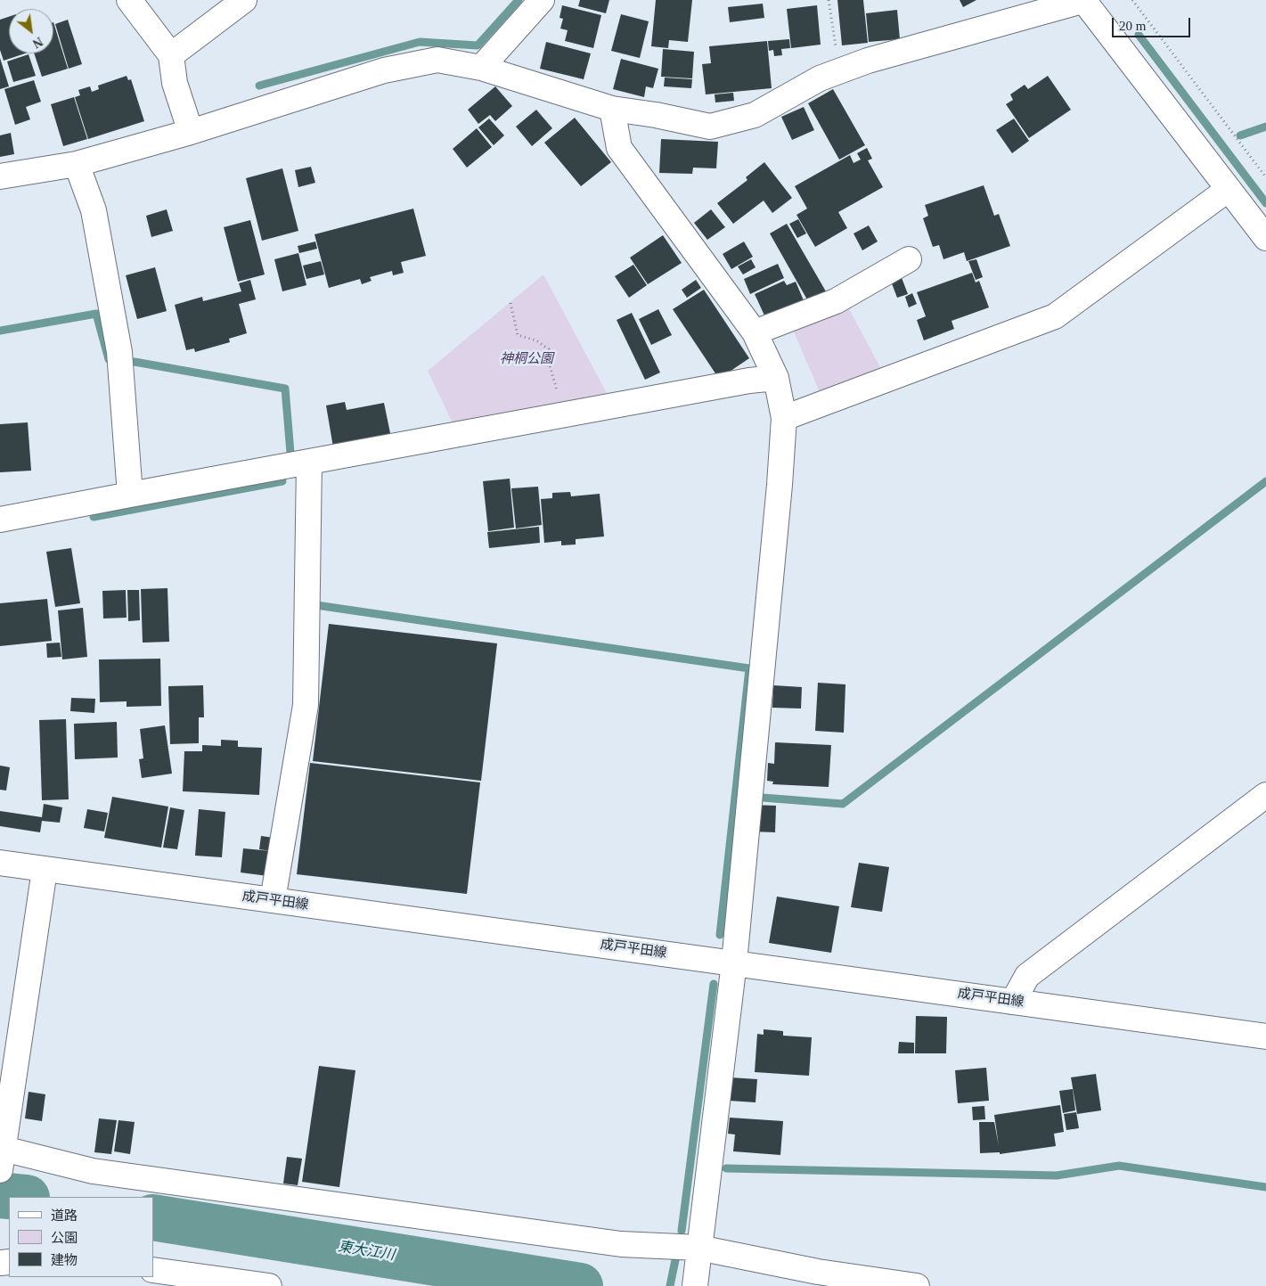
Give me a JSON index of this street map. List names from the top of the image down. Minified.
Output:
{"streets":{"street":["成戸平田線"]},"water":["東大江川"],"parks":["神桐公園"],"legend":["道路","公園","建物"],"scale_bar":"20 m","north":"bottom right"}
